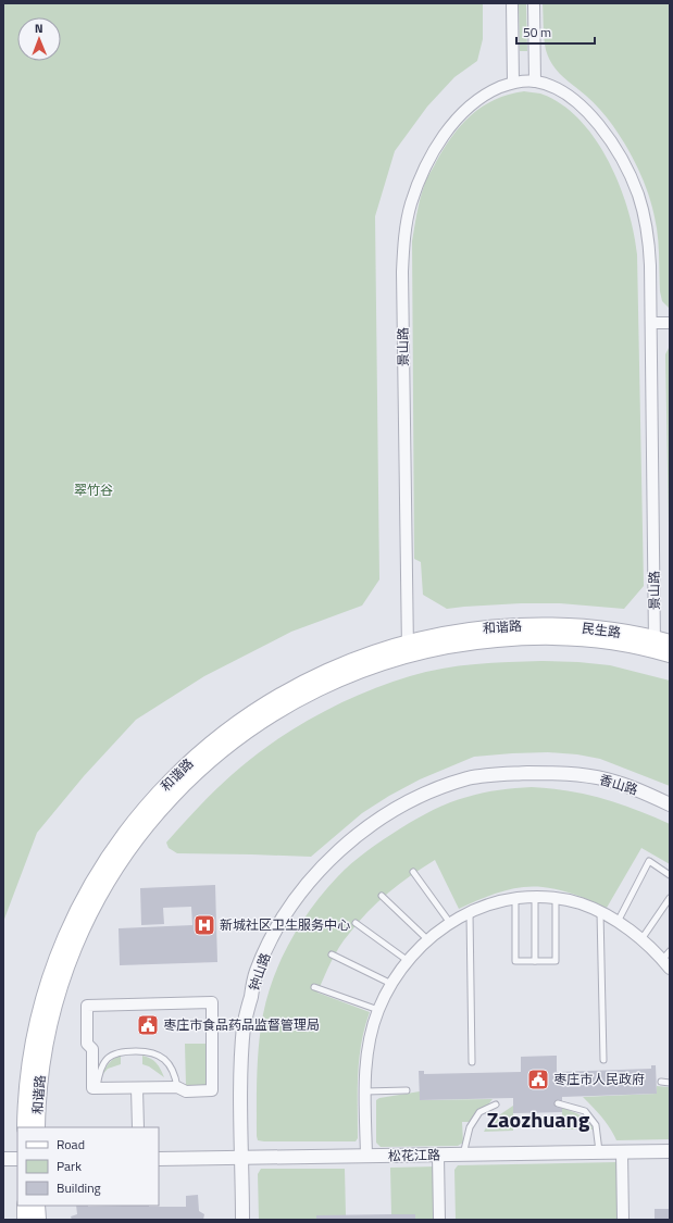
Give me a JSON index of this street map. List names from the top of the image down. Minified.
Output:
{"streets":{"main road":["和谐路","民生路"],"street":["景山路","香山路","钟山路","松花江路"]},"crossings":[["景山路","和谐路"],["景山路","民生路"],["和谐路","民生路"],["香山路","钟山路"],["钟山路","松花江路"]],"districts":["Zaozhuang"],"parks":["翠竹谷"],"places":{"hospital":["新城社区卫生服务中心"],"public building":["枣庄市食品药品监督管理局","枣庄市人民政府"]},"legend":["Road","Park","Building"],"scale_bar":"50 m","north":"top"}
